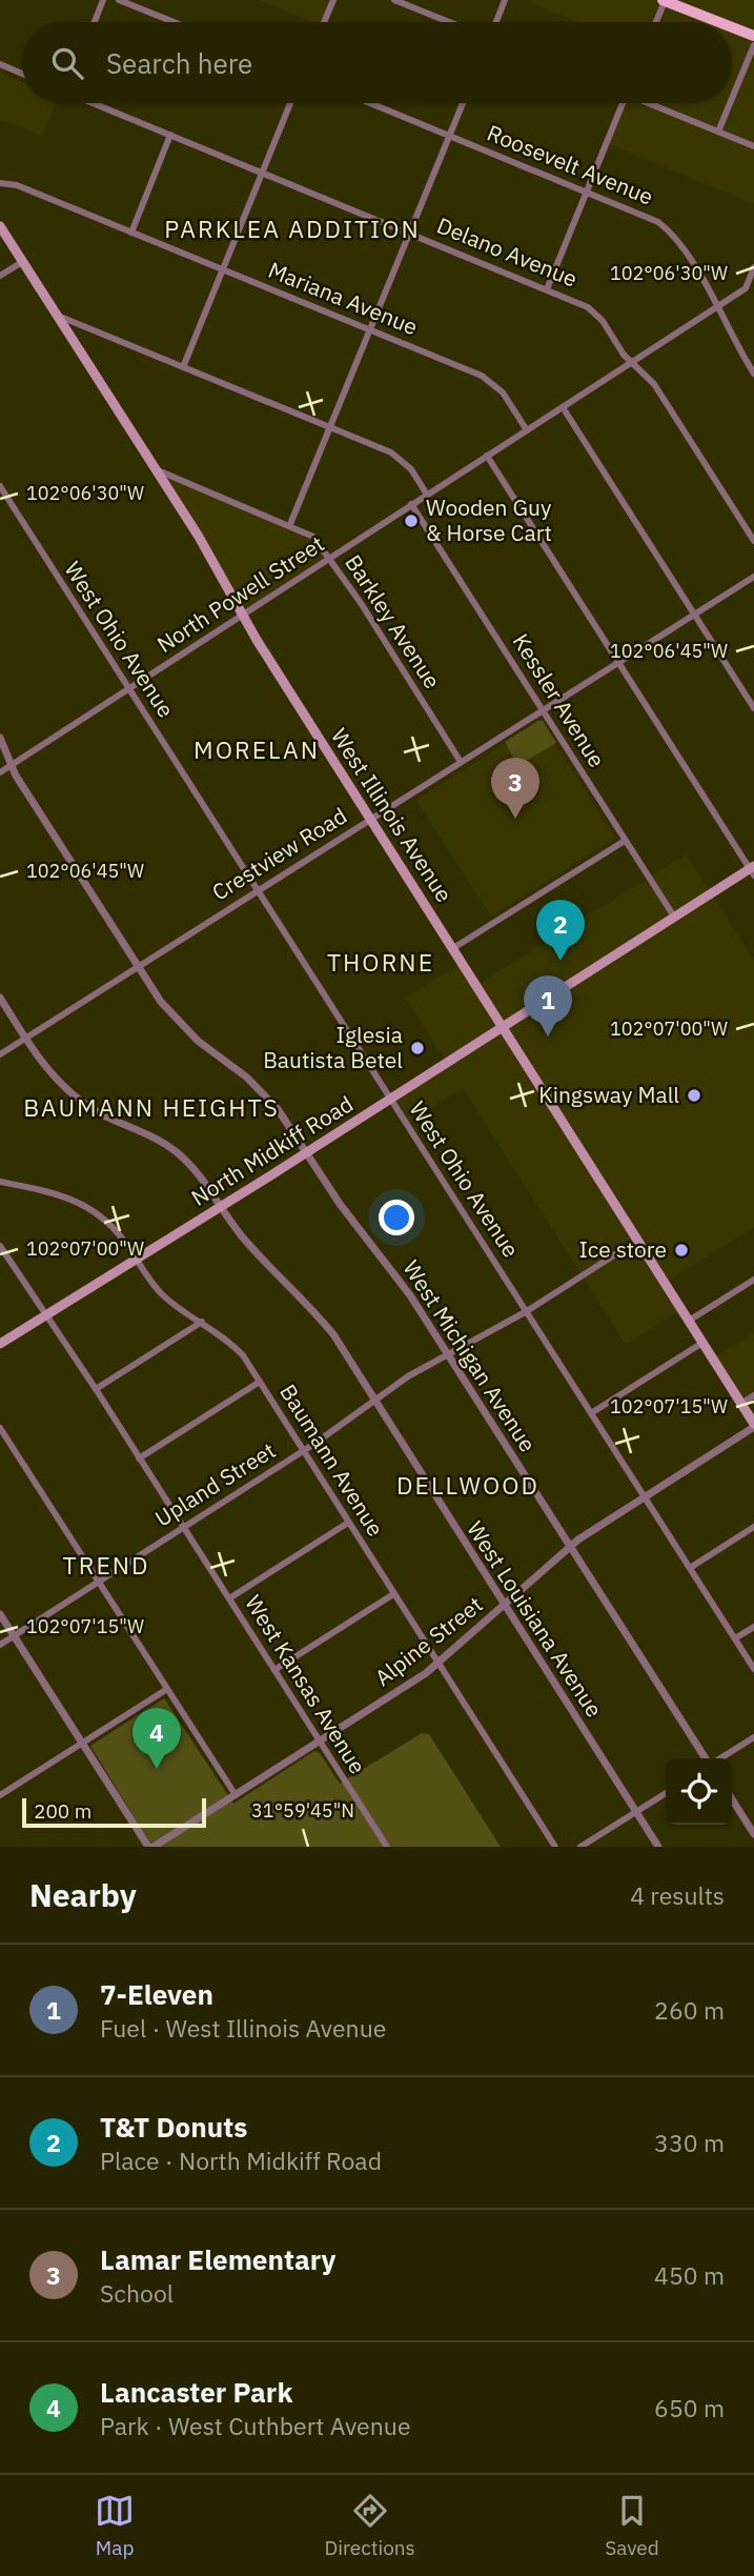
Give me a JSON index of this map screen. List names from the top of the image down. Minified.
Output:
{"streets":{"main road":["West Illinois Avenue","North Midkiff Road"],"street":["Roosevelt Avenue","Delano Avenue","Mariana Avenue","North Powell Street","Barkley Avenue","West Ohio Avenue","Kessler Avenue","Crestview Road","West Michigan Avenue","Baumann Avenue","Upland Street","West Louisiana Avenue","Alpine Street","West Kansas Avenue"]},"crossings":[["Roosevelt Avenue","North Powell Street"],["Delano Avenue","North Powell Street"],["Mariana Avenue","North Powell Street"],["North Powell Street","Barkley Avenue"],["North Powell Street","West Ohio Avenue"],["North Powell Street","Kessler Avenue"],["North Powell Street","West Illinois Avenue"],["North Powell Street","West Michigan Avenue"],["Barkley Avenue","West Illinois Avenue"],["Barkley Avenue","Crestview Road"],["West Ohio Avenue","Crestview Road"],["West Ohio Avenue","North Midkiff Road"],["West Ohio Avenue","Upland Street"],["West Ohio Avenue","Alpine Street"],["Kessler Avenue","Crestview Road"],["Kessler Avenue","North Midkiff Road"],["West Illinois Avenue","Crestview Road"],["West Illinois Avenue","North Midkiff Road"],["West Illinois Avenue","Upland Street"],["West Illinois Avenue","Alpine Street"],["Crestview Road","West Michigan Avenue"],["Crestview Road","West Louisiana Avenue"],["North Midkiff Road","West Michigan Avenue"],["North Midkiff Road","Baumann Avenue"],["North Midkiff Road","West Louisiana Avenue"],["North Midkiff Road","West Kansas Avenue"],["West Michigan Avenue","Upland Street"],["West Michigan Avenue","Alpine Street"],["Baumann Avenue","Upland Street"],["Baumann Avenue","Alpine Street"],["Upland Street","West Louisiana Avenue"],["Upland Street","West Kansas Avenue"],["West Louisiana Avenue","Alpine Street"],["Alpine Street","West Kansas Avenue"]],"districts":["PARKLEA ADDITION","MORELAN","THORNE","BAUMANN HEIGHTS","DELLWOOD","TREND"],"places":["Wooden Guy & Horse Cart","Iglesia Bautista Betel","Kingsway Mall","Ice store"],"scale_bar":"200 m","page":{"search":"Search here","pins":["3","2","1","4"],"scale":"200 m","heading":["Nearby","4 results"],"list":[{"mark":"1","name":"7-Eleven","note":"Fuel · West Illinois Avenue","value":"260 m"},{"mark":"2","name":"T&T Donuts","note":"Place · North Midkiff Road","value":"330 m"},{"mark":"3","name":"Lamar Elementary","note":"School","value":"450 m"},{"mark":"4","name":"Lancaster Park","note":"Park · West Cuthbert Avenue","value":"650 m"}],"nav":["Map","Directions","Saved"]},"coordinates":["102°06'30\"W","102°06'45\"W","102°07'00\"W","102°07'15\"W","31°59'45\"N"]}
